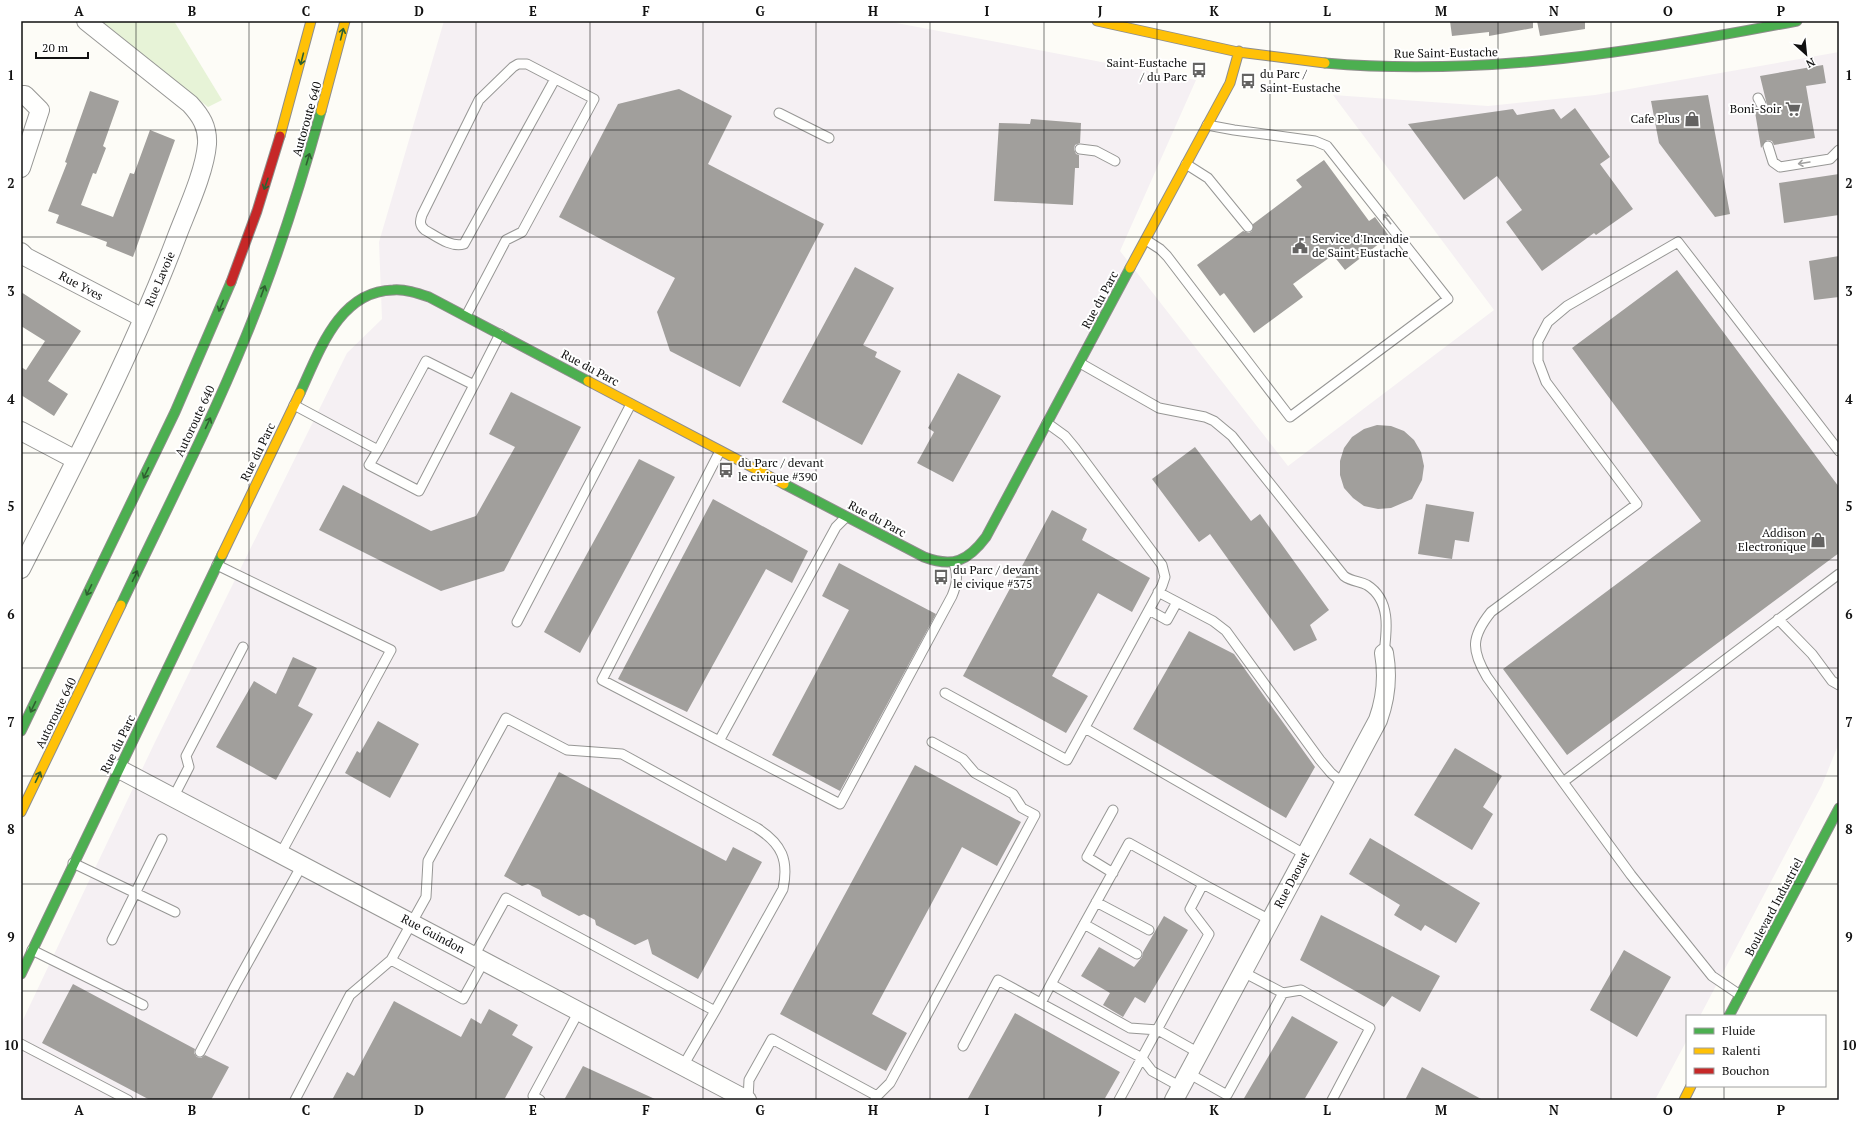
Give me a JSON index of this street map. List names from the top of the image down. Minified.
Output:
{"streets":{"main road":["Rue Saint-Eustache","Autoroute 640","Rue du Parc","Boulevard Industriel"],"street":["Rue Lavoie","Rue Yves","Rue Daoust","Rue Guindon"]},"crossings":[["Rue Saint-Eustache","Rue du Parc"],["Rue Lavoie","Rue Yves"],["Rue du Parc","Rue Guindon"]],"places":{"bus stop":["Saint-Eustache / du Parc","du Parc / Saint-Eustache","du Parc / devant le civique #390","du Parc / devant le civique #375"],"supermarket":["Boni-Soir"],"shop":["Cafe Plus","Addison Electronique"],"public building":["Service d'Incendie de Saint-Eustache"]},"legend":["Fluide","Ralenti","Bouchon"],"scale_bar":"20 m","north":"bottom right","grid":{"columns":["A","B","C","D","E","F","G","H","I","J","K","L","M","N","O","P"],"rows":["1","2","3","4","5","6","7","8","9","10"]}}
